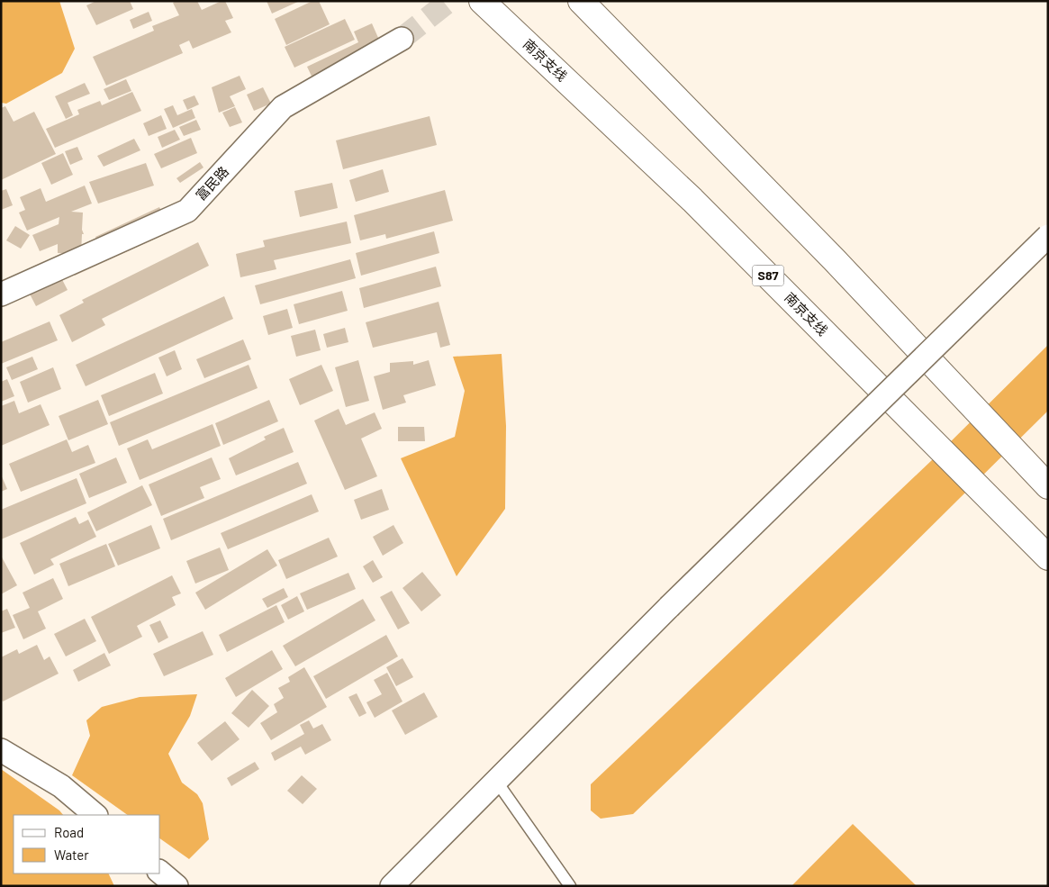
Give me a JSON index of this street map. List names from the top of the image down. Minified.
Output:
{"streets":{"highway":["南京支线","S87"],"street":["富民路"]},"legend":["Road","Water"]}
